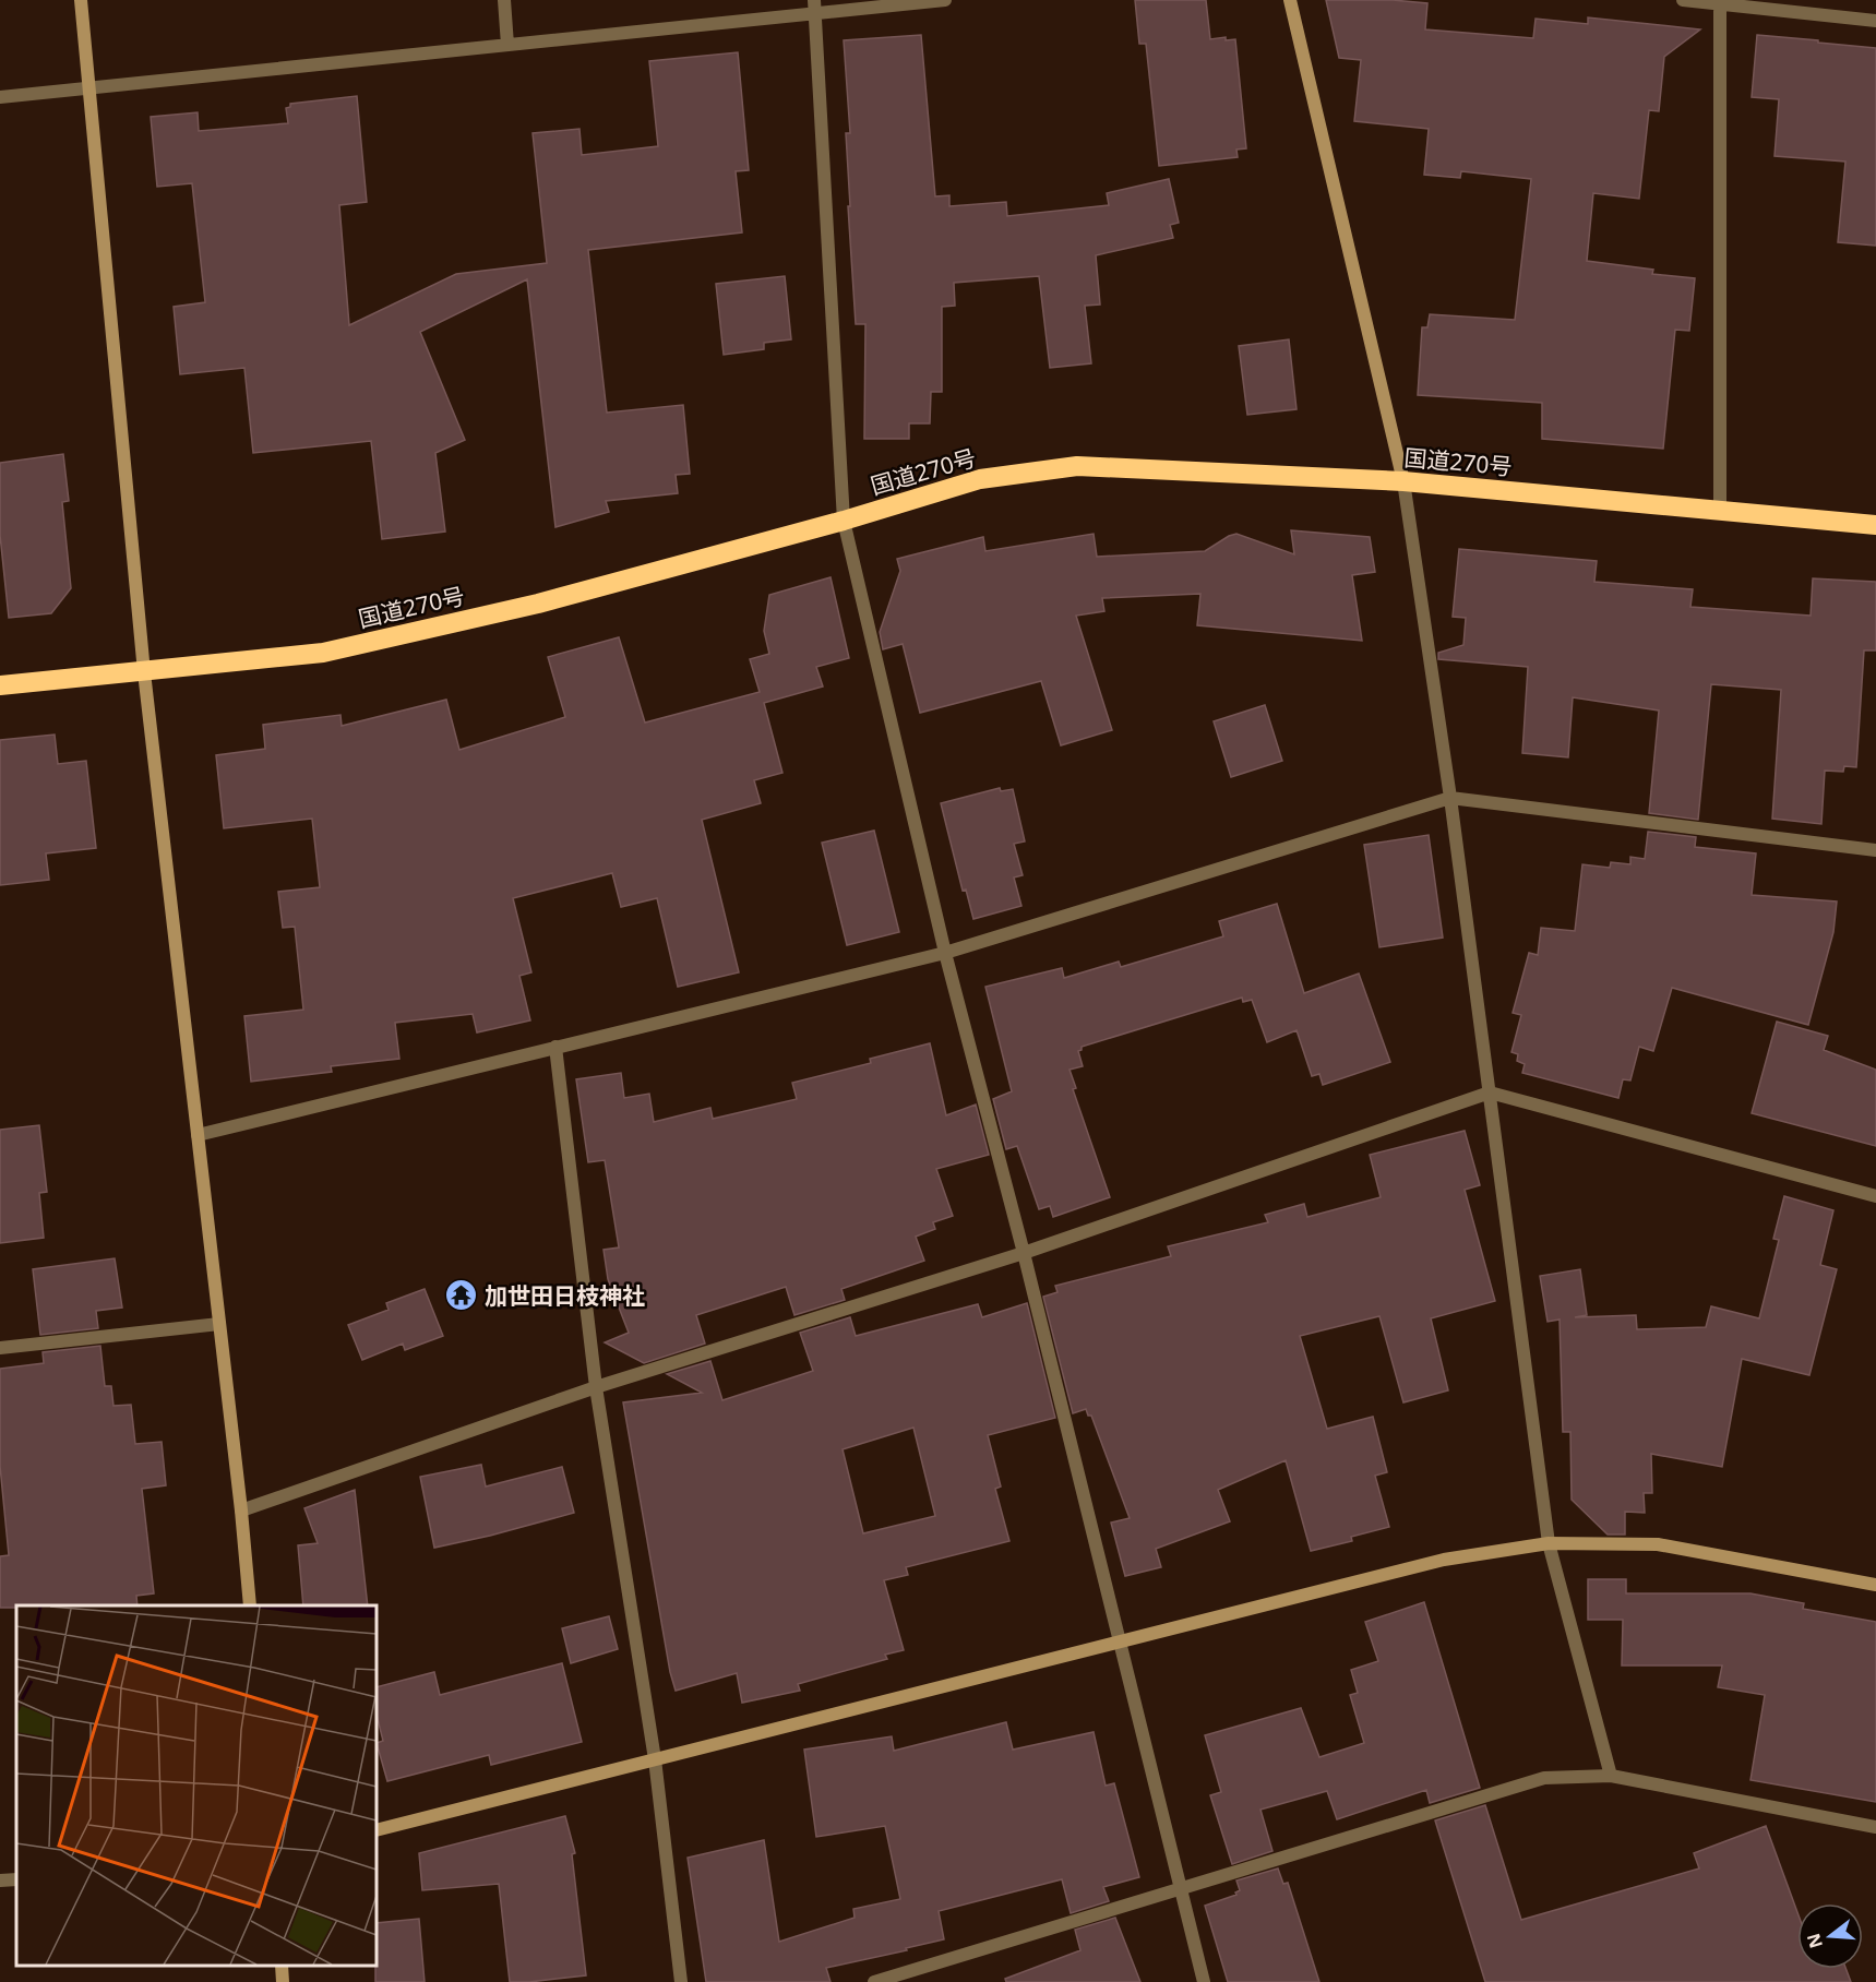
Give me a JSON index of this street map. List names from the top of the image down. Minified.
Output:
{"streets":{"highway":["国道270号"]},"places":{"temple":["加世田日枝神社"]},"north":"left"}
